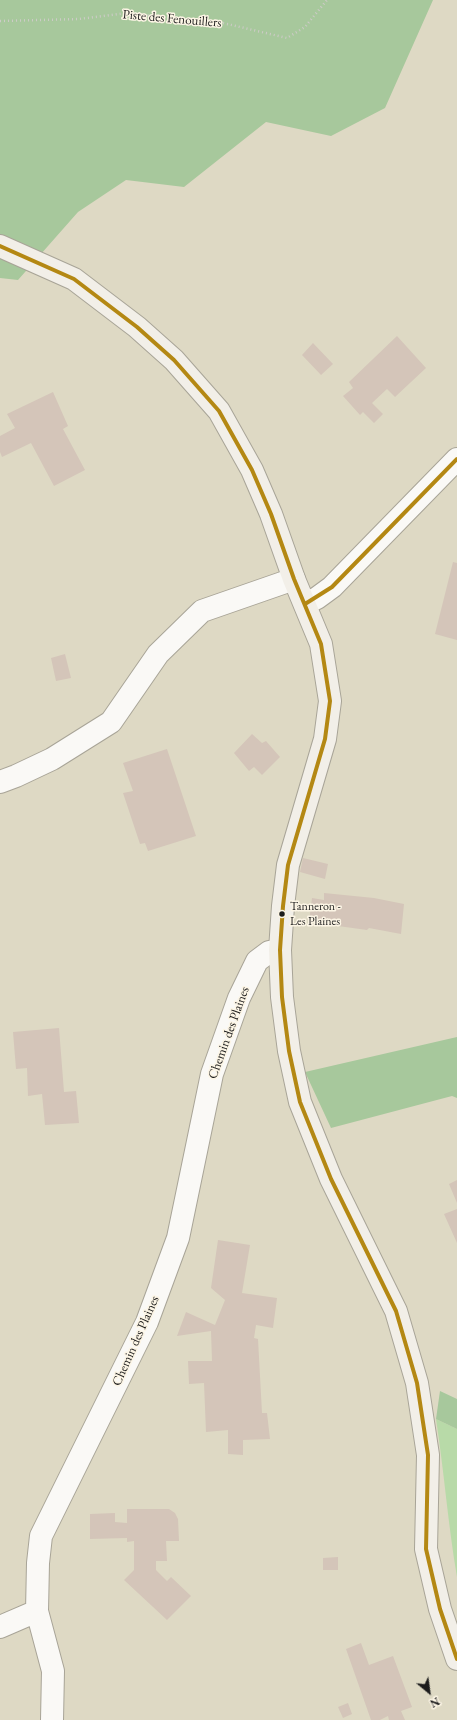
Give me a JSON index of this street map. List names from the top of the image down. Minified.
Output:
{"streets":{"street":["Chemin des Plaines"],"path":["Piste des Fenouillers"]},"places":["Tanneron - Les Plaines"],"north":"bottom right"}
